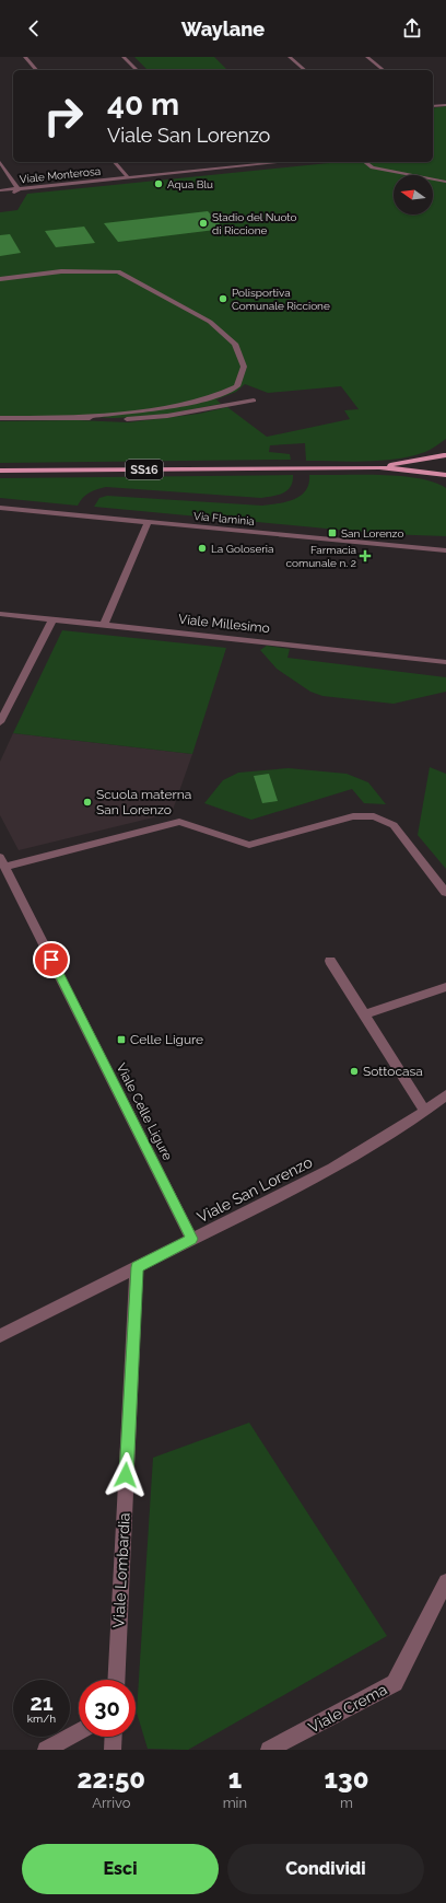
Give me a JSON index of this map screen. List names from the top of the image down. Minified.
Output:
{"streets":{"main road":["SS16"],"street":["Viale Monterosa","Via Flaminia","Viale Millesimo","Viale Celle Ligure","Viale San Lorenzo","Viale Lombardia","Viale Crema"]},"crossings":[["Viale Celle Ligure","Viale San Lorenzo"],["Viale San Lorenzo","Viale Lombardia"]],"places":{"other":["Aqua Blu","Stadio del Nuoto di Riccione","Polisportiva Comunale Riccione","La Goloseria","Scuola materna San Lorenzo","Sottocasa"],"transit":["San Lorenzo","Celle Ligure"],"health":["Farmacia comunale n. 2"]},"north":"left","page":{"header":"Waylane","turn":["40 m","Viale San Lorenzo"],"speed":"21 km/h","limit":"30","eta":["22:50","Arrivo","1","min","130","m"],"buttons":["Esci","Condividi"]}}
